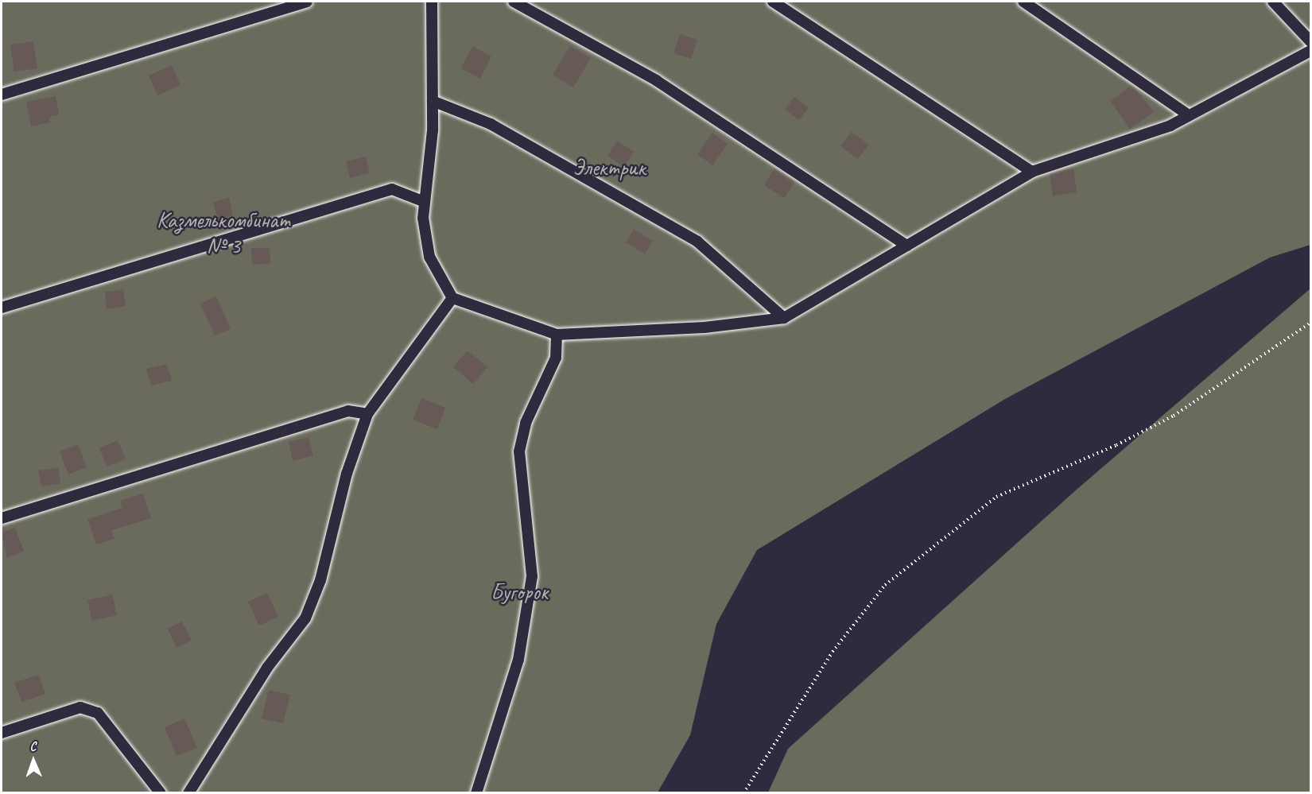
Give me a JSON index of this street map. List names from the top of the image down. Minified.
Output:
{"parks":["Электрик","Казмелькомбинат № 3","Бугорок"],"north":"top"}
